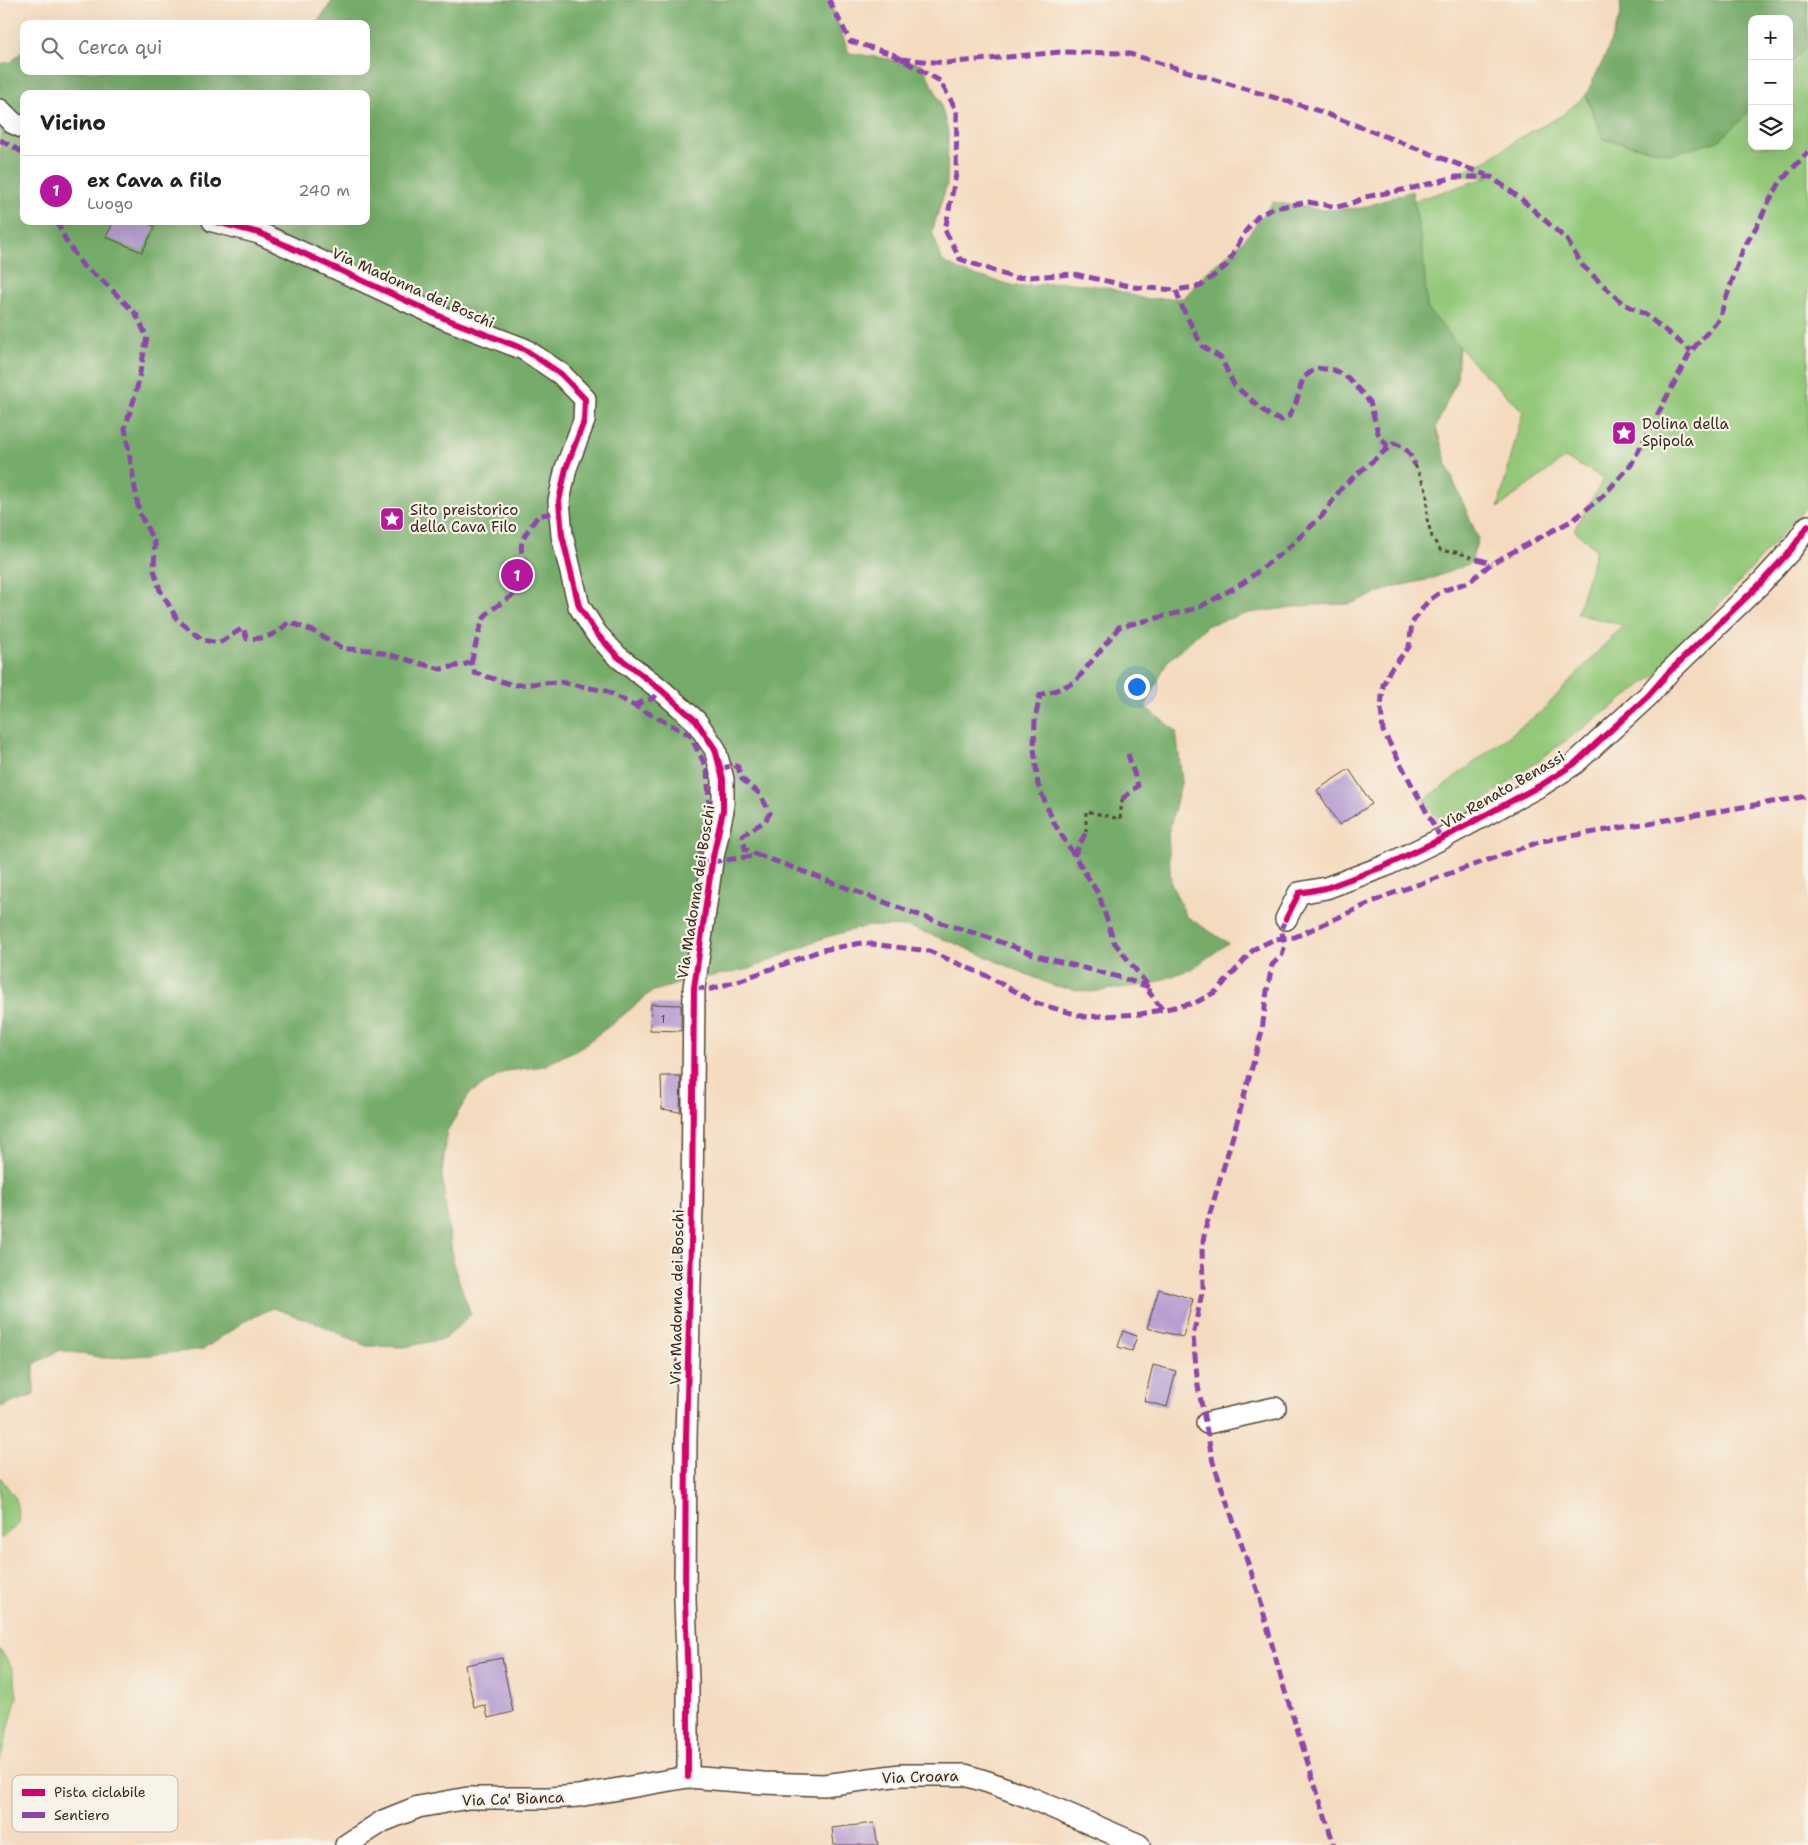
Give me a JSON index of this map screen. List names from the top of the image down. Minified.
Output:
{"streets":{"street":["Via Madonna dei Boschi","Via Renato Benassi","Via Croara","Via Ca' Bianca"]},"crossings":[["Via Madonna dei Boschi","Via Croara"],["Via Madonna dei Boschi","Via Ca' Bianca"],["Via Croara","Via Ca' Bianca"]],"places":{"place":["Dolina della Spipola","Sito preistorico della Cava Filo"]},"house_numbers":["1"],"legend":["Pista ciclabile","Sentiero"],"page":{"map_buttons":["+","−"],"search":"Cerca qui","heading":"Vicino","list":[{"mark":"1","name":"ex Cava a filo","note":"Luogo","value":"240 m"}],"pins":"1"}}
